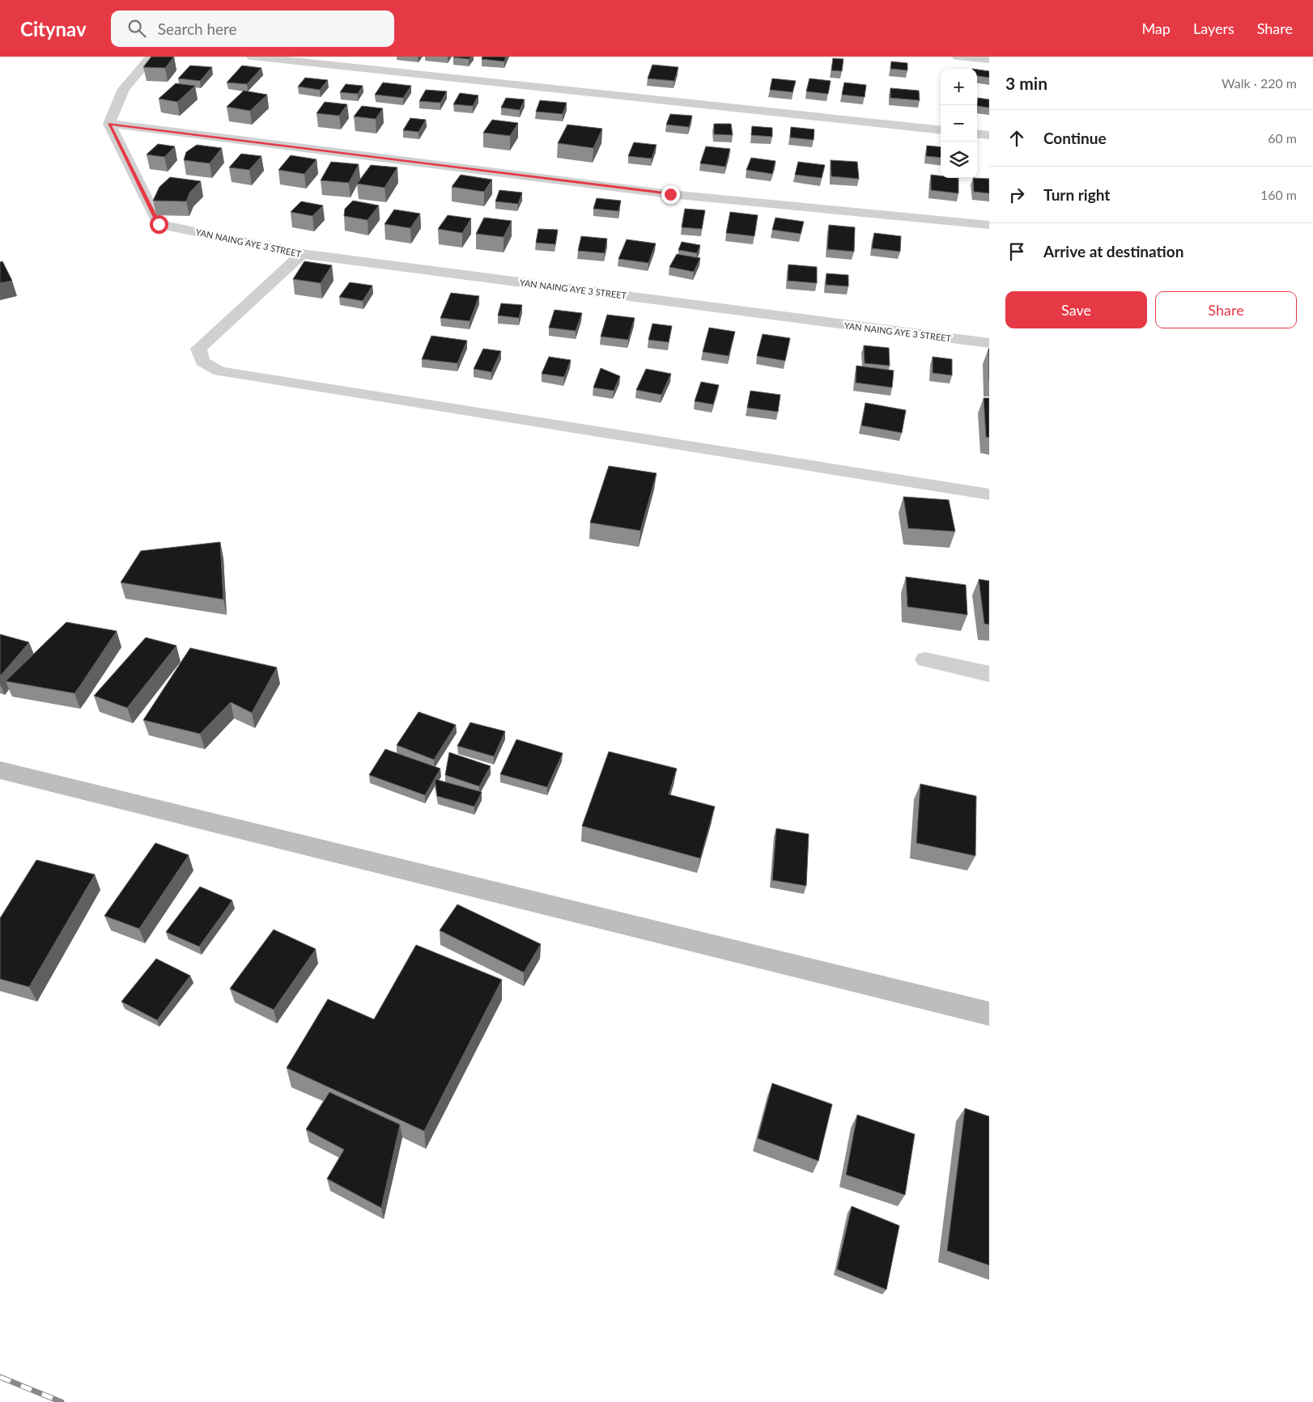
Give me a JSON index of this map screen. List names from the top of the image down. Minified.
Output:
{"streets":{"street":["YAN NAING AYE 3 STREET"]},"page":{"header":"Citynav","search":"Search here","nav":["Map","Layers","Share"],"heading":["3 min","Walk · 220 m"],"map_buttons":["+","−"],"list":[["Continue","60 m"],["Turn right","160 m"],"Arrive at destination"],"buttons":["Save","Share"]}}
